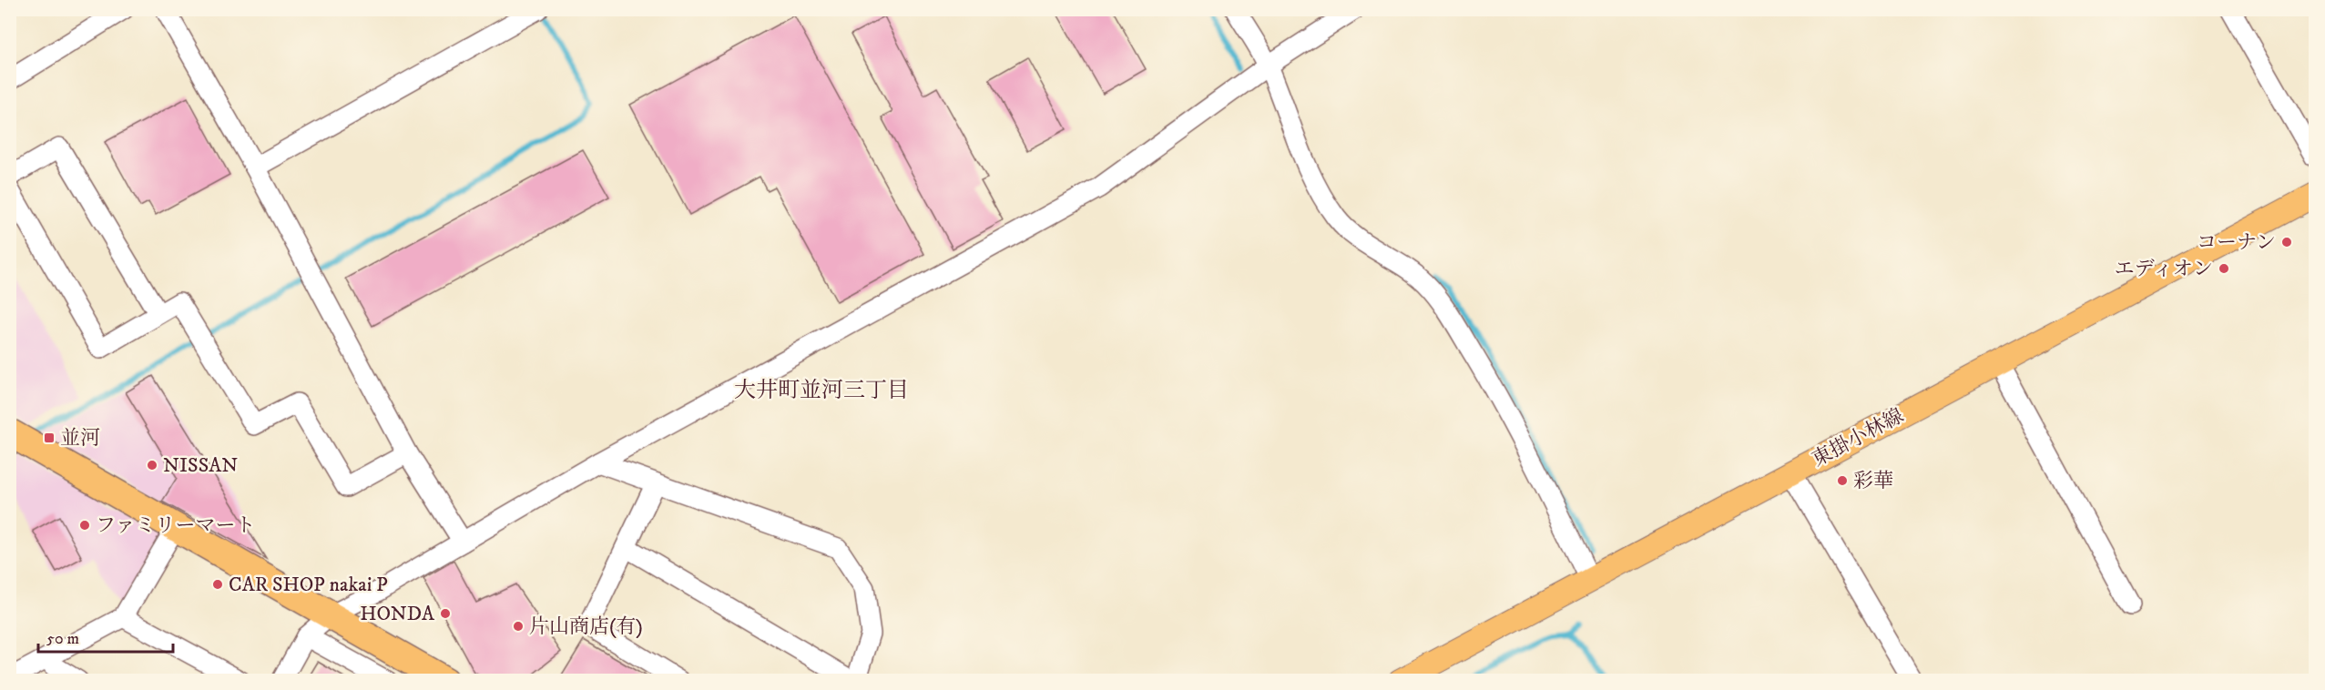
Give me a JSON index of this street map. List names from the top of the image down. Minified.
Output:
{"streets":{"main road":["東掛小林線"]},"districts":["大井町並河三丁目"],"places":{"other":["コーナン","エディオン","NISSAN","彩華","ファミリーマート","CAR SHOP nakai P","HONDA","片山商店(有)"],"transit":["並河"]},"scale_bar":"50 m"}
